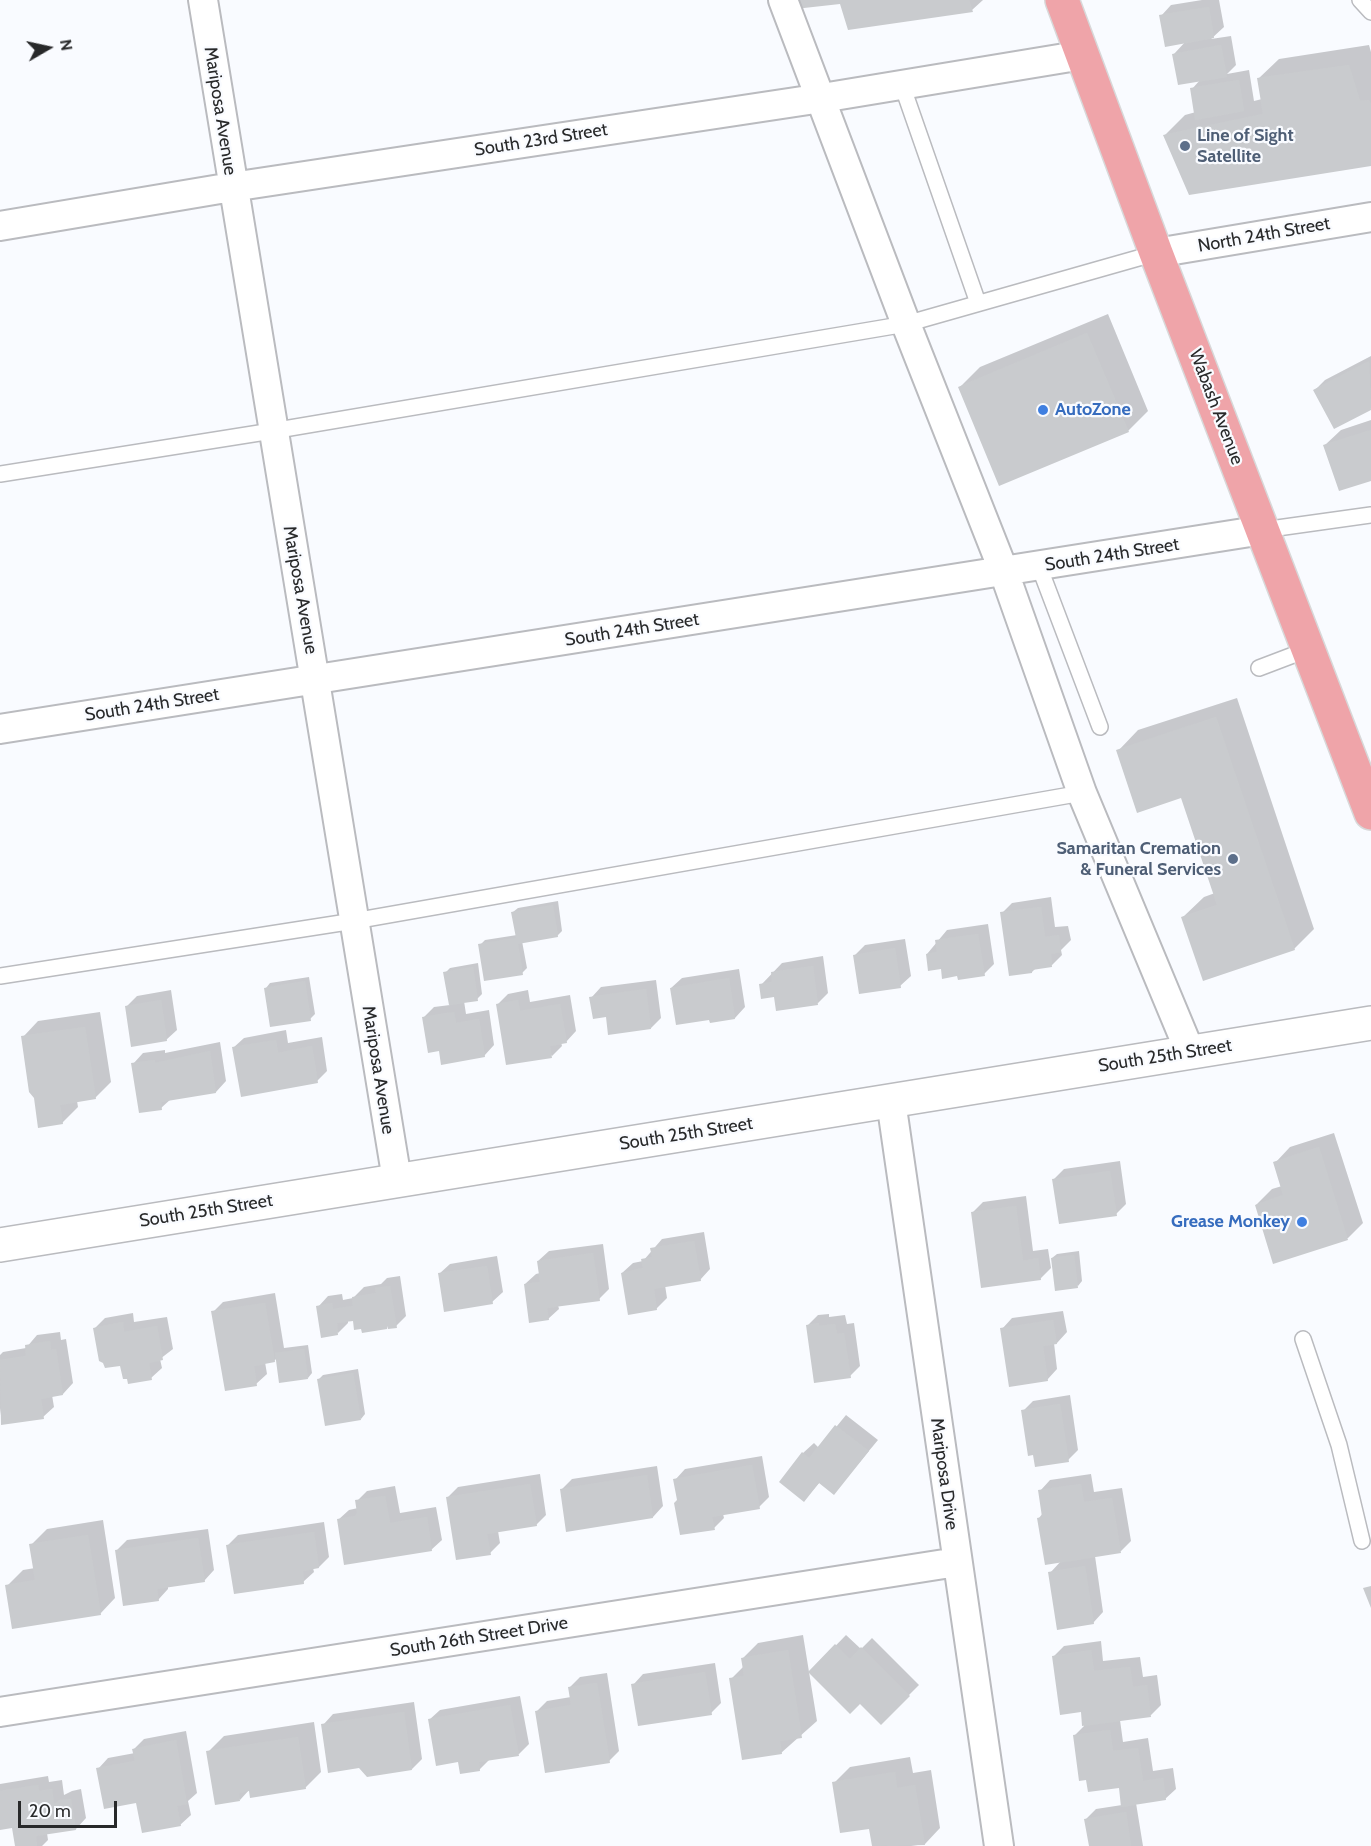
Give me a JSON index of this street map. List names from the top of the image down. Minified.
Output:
{"streets":{"main road":["Wabash Avenue","South 25th Street"],"street":["Mariposa Avenue","South 23rd Street","North 24th Street","South 24th Street","Mariposa Drive","South 26th Street Drive"]},"crossings":[["Mariposa Avenue","South 23rd Street"],["Mariposa Avenue","South 24th Street"],["Mariposa Avenue","South 25th Street"],["South 23rd Street","Wabash Avenue"],["North 24th Street","Wabash Avenue"],["Wabash Avenue","South 24th Street"],["South 25th Street","Mariposa Drive"],["Mariposa Drive","South 26th Street Drive"]],"places":["Line of Sight Satellite","AutoZone","Samaritan Cremation & Funeral Services","Grease Monkey"],"scale_bar":"20 m","north":"right"}
